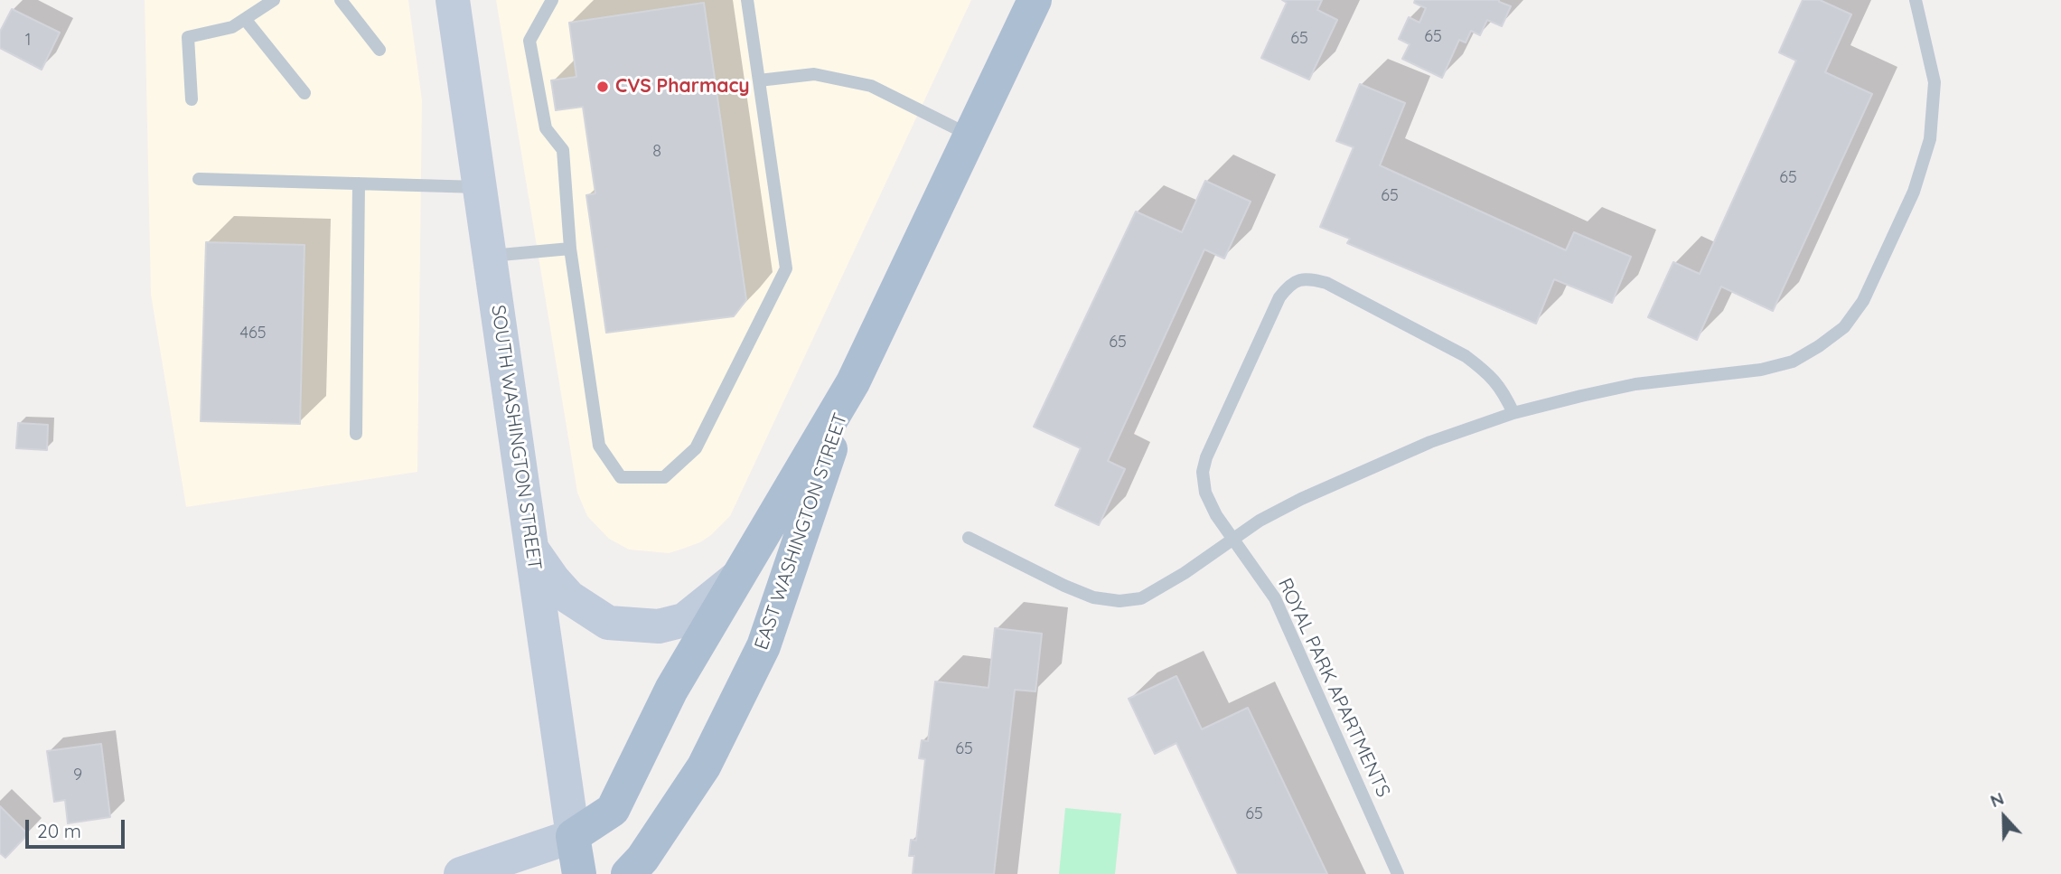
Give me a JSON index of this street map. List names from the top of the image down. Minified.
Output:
{"streets":{"main road":["SOUTH WASHINGTON STREET","EAST WASHINGTON STREET"],"lane":["ROYAL PARK APARTMENTS"]},"crossings":[["SOUTH WASHINGTON STREET","EAST WASHINGTON STREET"]],"places":["CVS Pharmacy"],"house_numbers":["65","65","1","8","65","65","465","65","65","9","65"],"scale_bar":"20 m","north":"top"}
